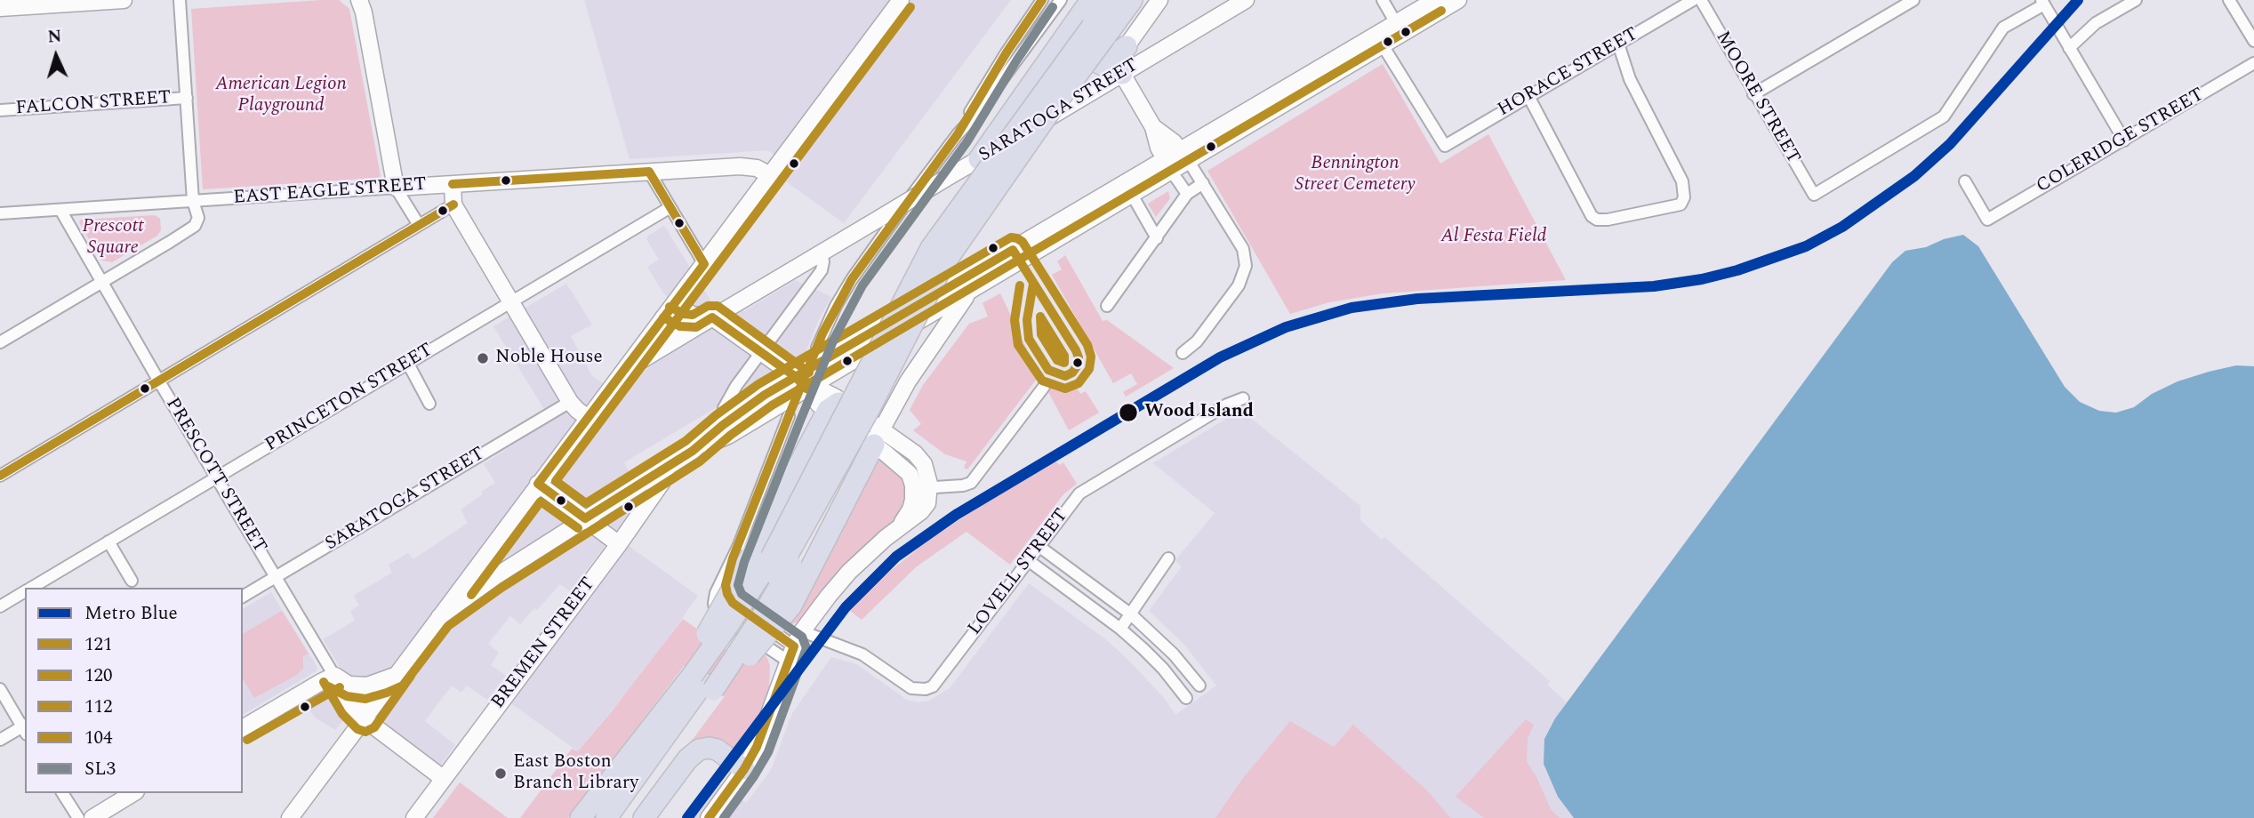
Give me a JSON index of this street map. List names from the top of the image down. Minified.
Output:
{"streets":{"main road":["SARATOGA STREET","EAST EAGLE STREET","PRESCOTT STREET","BREMEN STREET"],"street":["HORACE STREET","MOORE STREET","FALCON STREET","COLERIDGE STREET","PRINCETON STREET","LOVELL STREET"]},"crossings":[["SARATOGA STREET","PRESCOTT STREET"],["EAST EAGLE STREET","PRESCOTT STREET"],["PRINCETON STREET","PRESCOTT STREET"],["PRESCOTT STREET","BREMEN STREET"]],"parks":["American Legion Playground","Bennington Street Cemetery","Prescott Square","Al Festa Field"],"places":["Noble House","Wood Island","East Boston Branch Library"],"lines":["metro line Blue","transit line 104","transit line 112","transit line SL3","transit line 120","transit line 121"],"legend":["Metro Blue","121","120","112","104","SL3"],"north":"top"}
